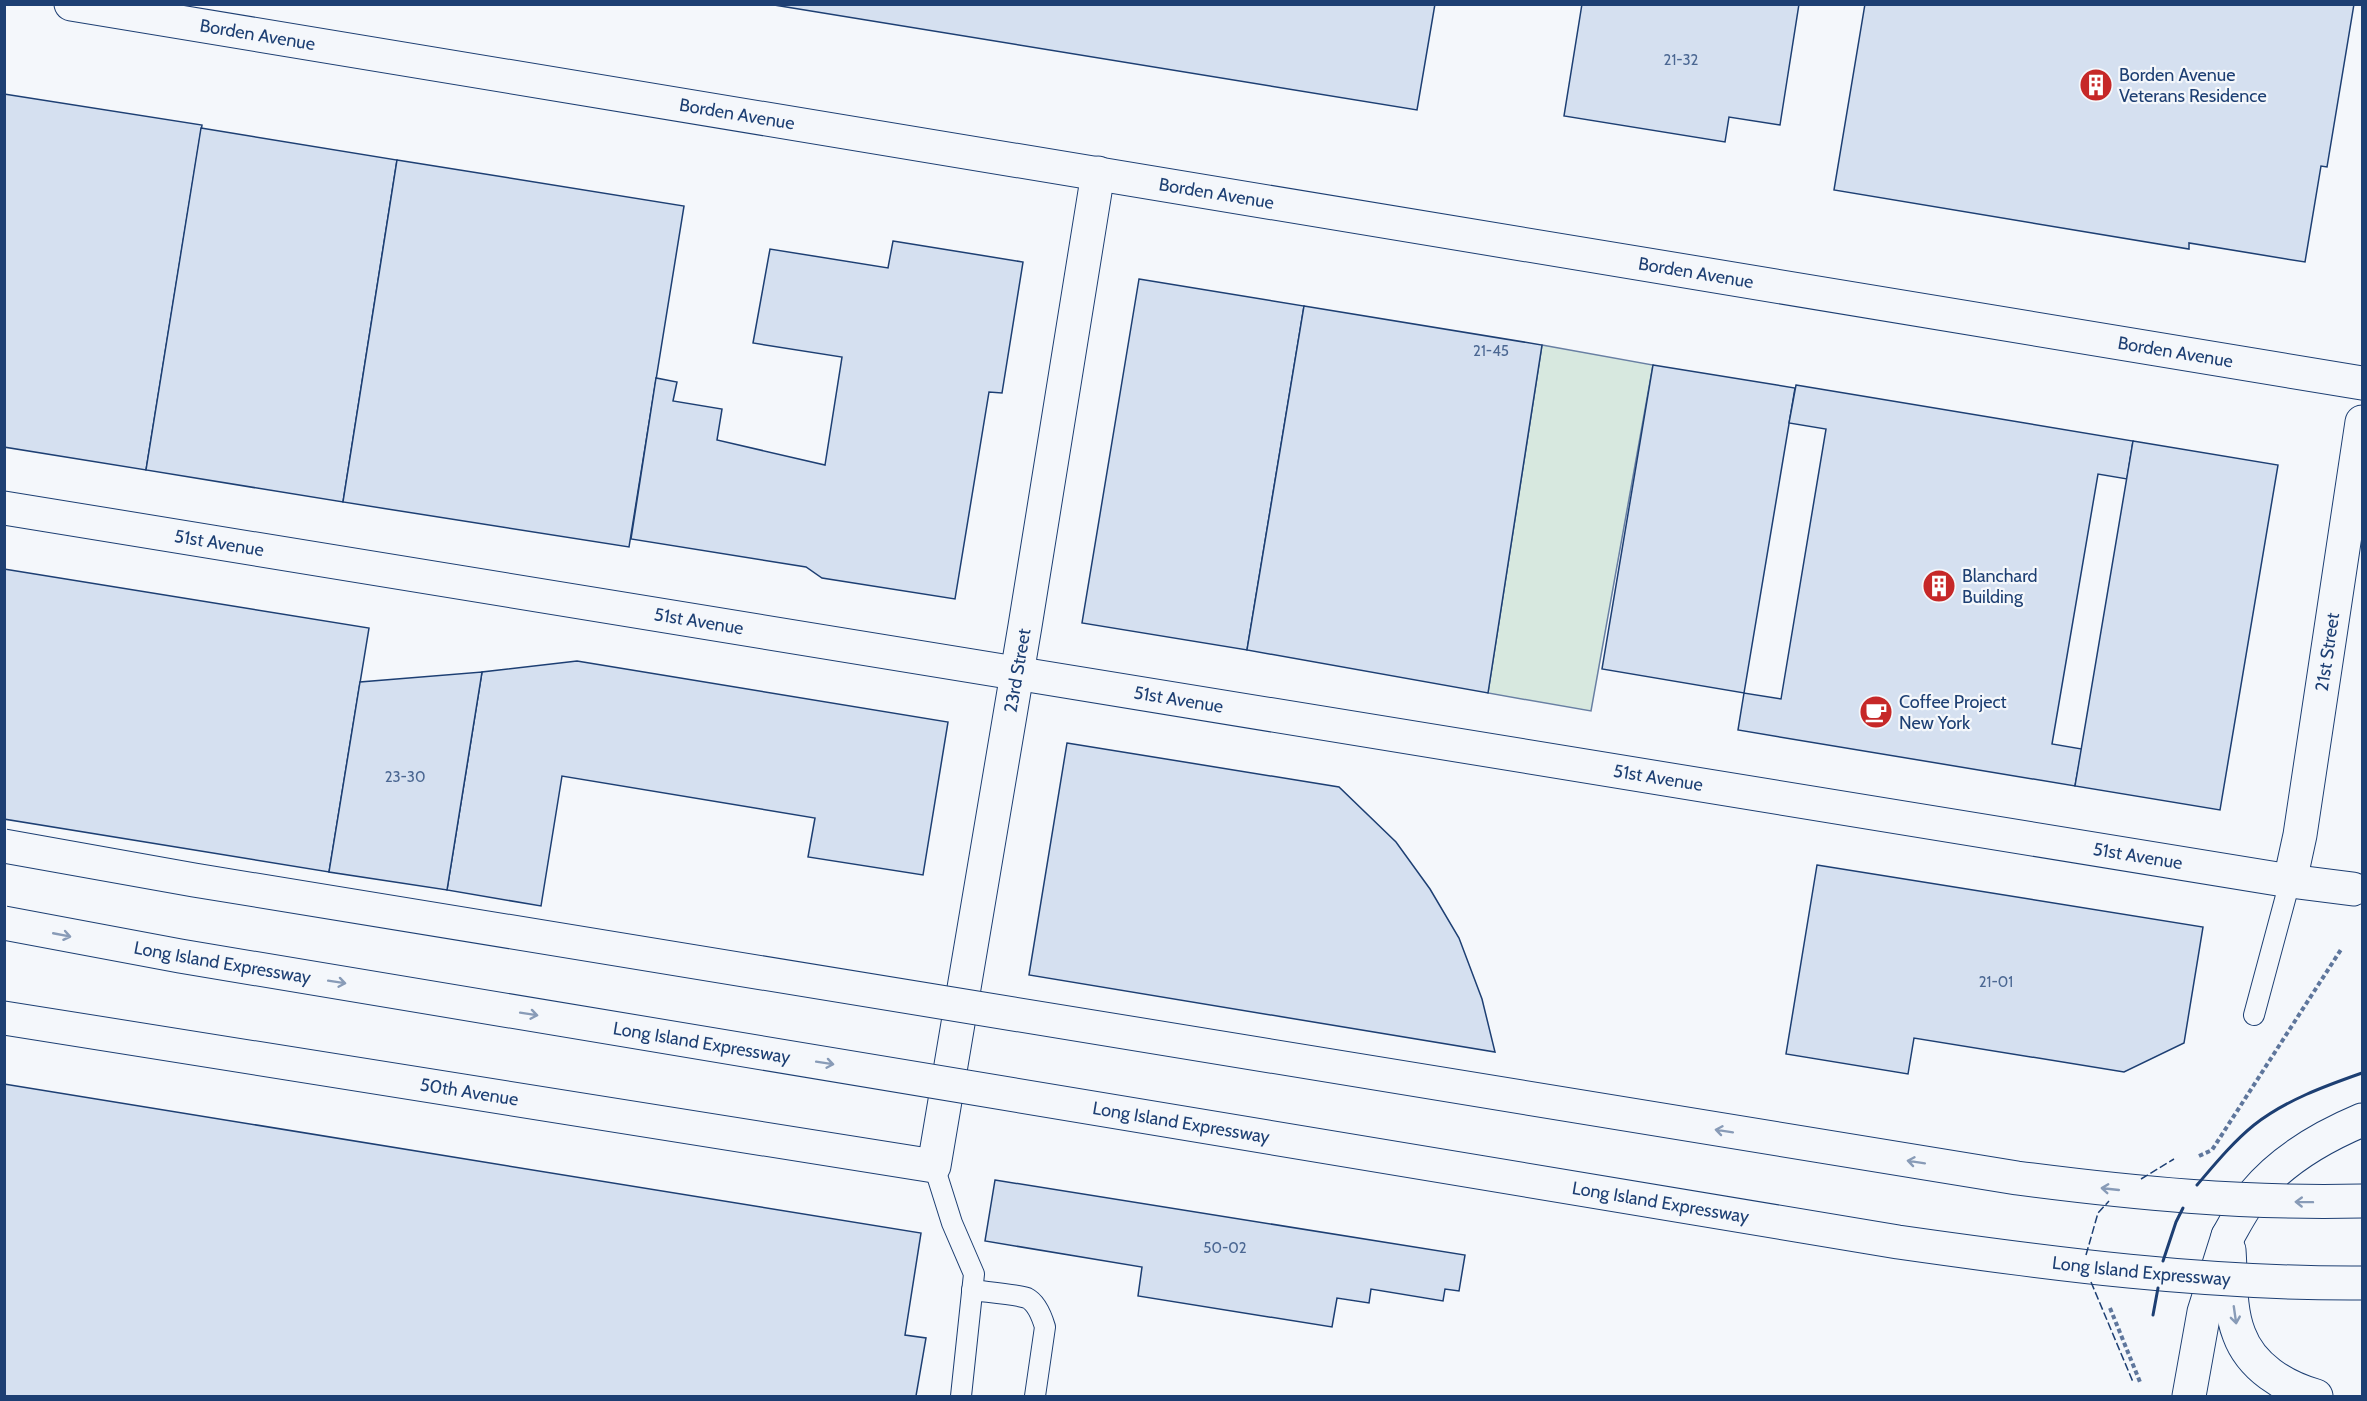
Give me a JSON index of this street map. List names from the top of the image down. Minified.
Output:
{"streets":{"main road":["Borden Avenue","51st Avenue","21st Street","23rd Street","Long Island Expressway","50th Avenue"]},"crossings":[["Borden Avenue","23rd Street"],["51st Avenue","21st Street"],["51st Avenue","23rd Street"],["23rd Street","50th Avenue"]],"places":{"building":["Borden Avenue Veterans Residence","Blanchard Building"],"cafe":["Coffee Project New York"]},"house_numbers":["21-32","21-45","23-30","21-01","50-02"]}
